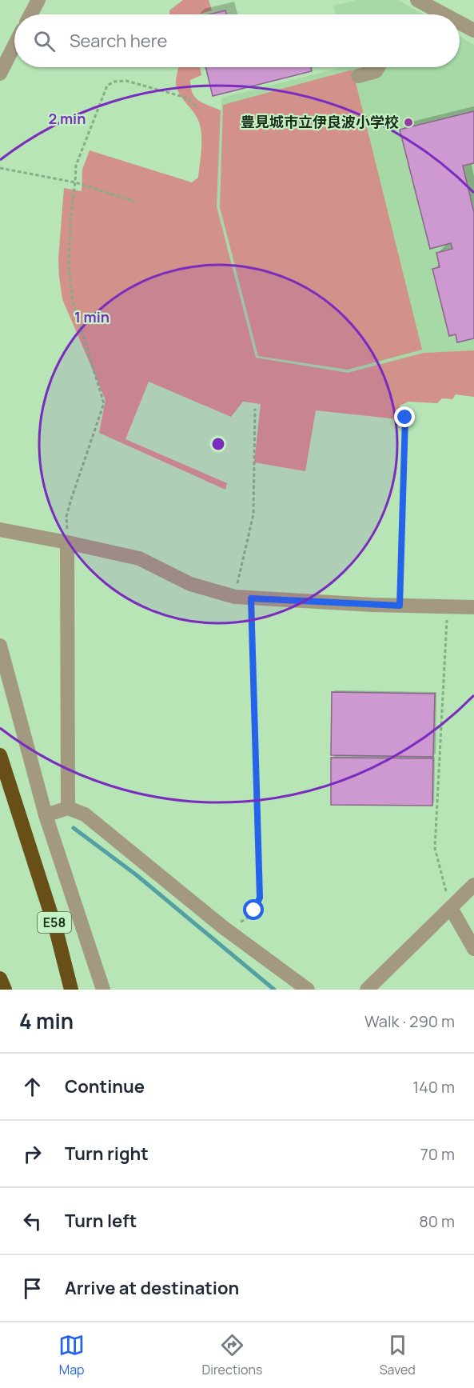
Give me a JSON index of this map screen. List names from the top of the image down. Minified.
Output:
{"streets":{"highway":["E58"]},"places":["豊見城市立伊良波小学校"],"page":{"search":"Search here","heading":["4 min","Walk · 290 m"],"list":[["Continue","140 m"],["Turn right","70 m"],["Turn left","80 m"],"Arrive at destination"],"nav":["Map","Directions","Saved"]},"rings":["2 min","1 min"]}
